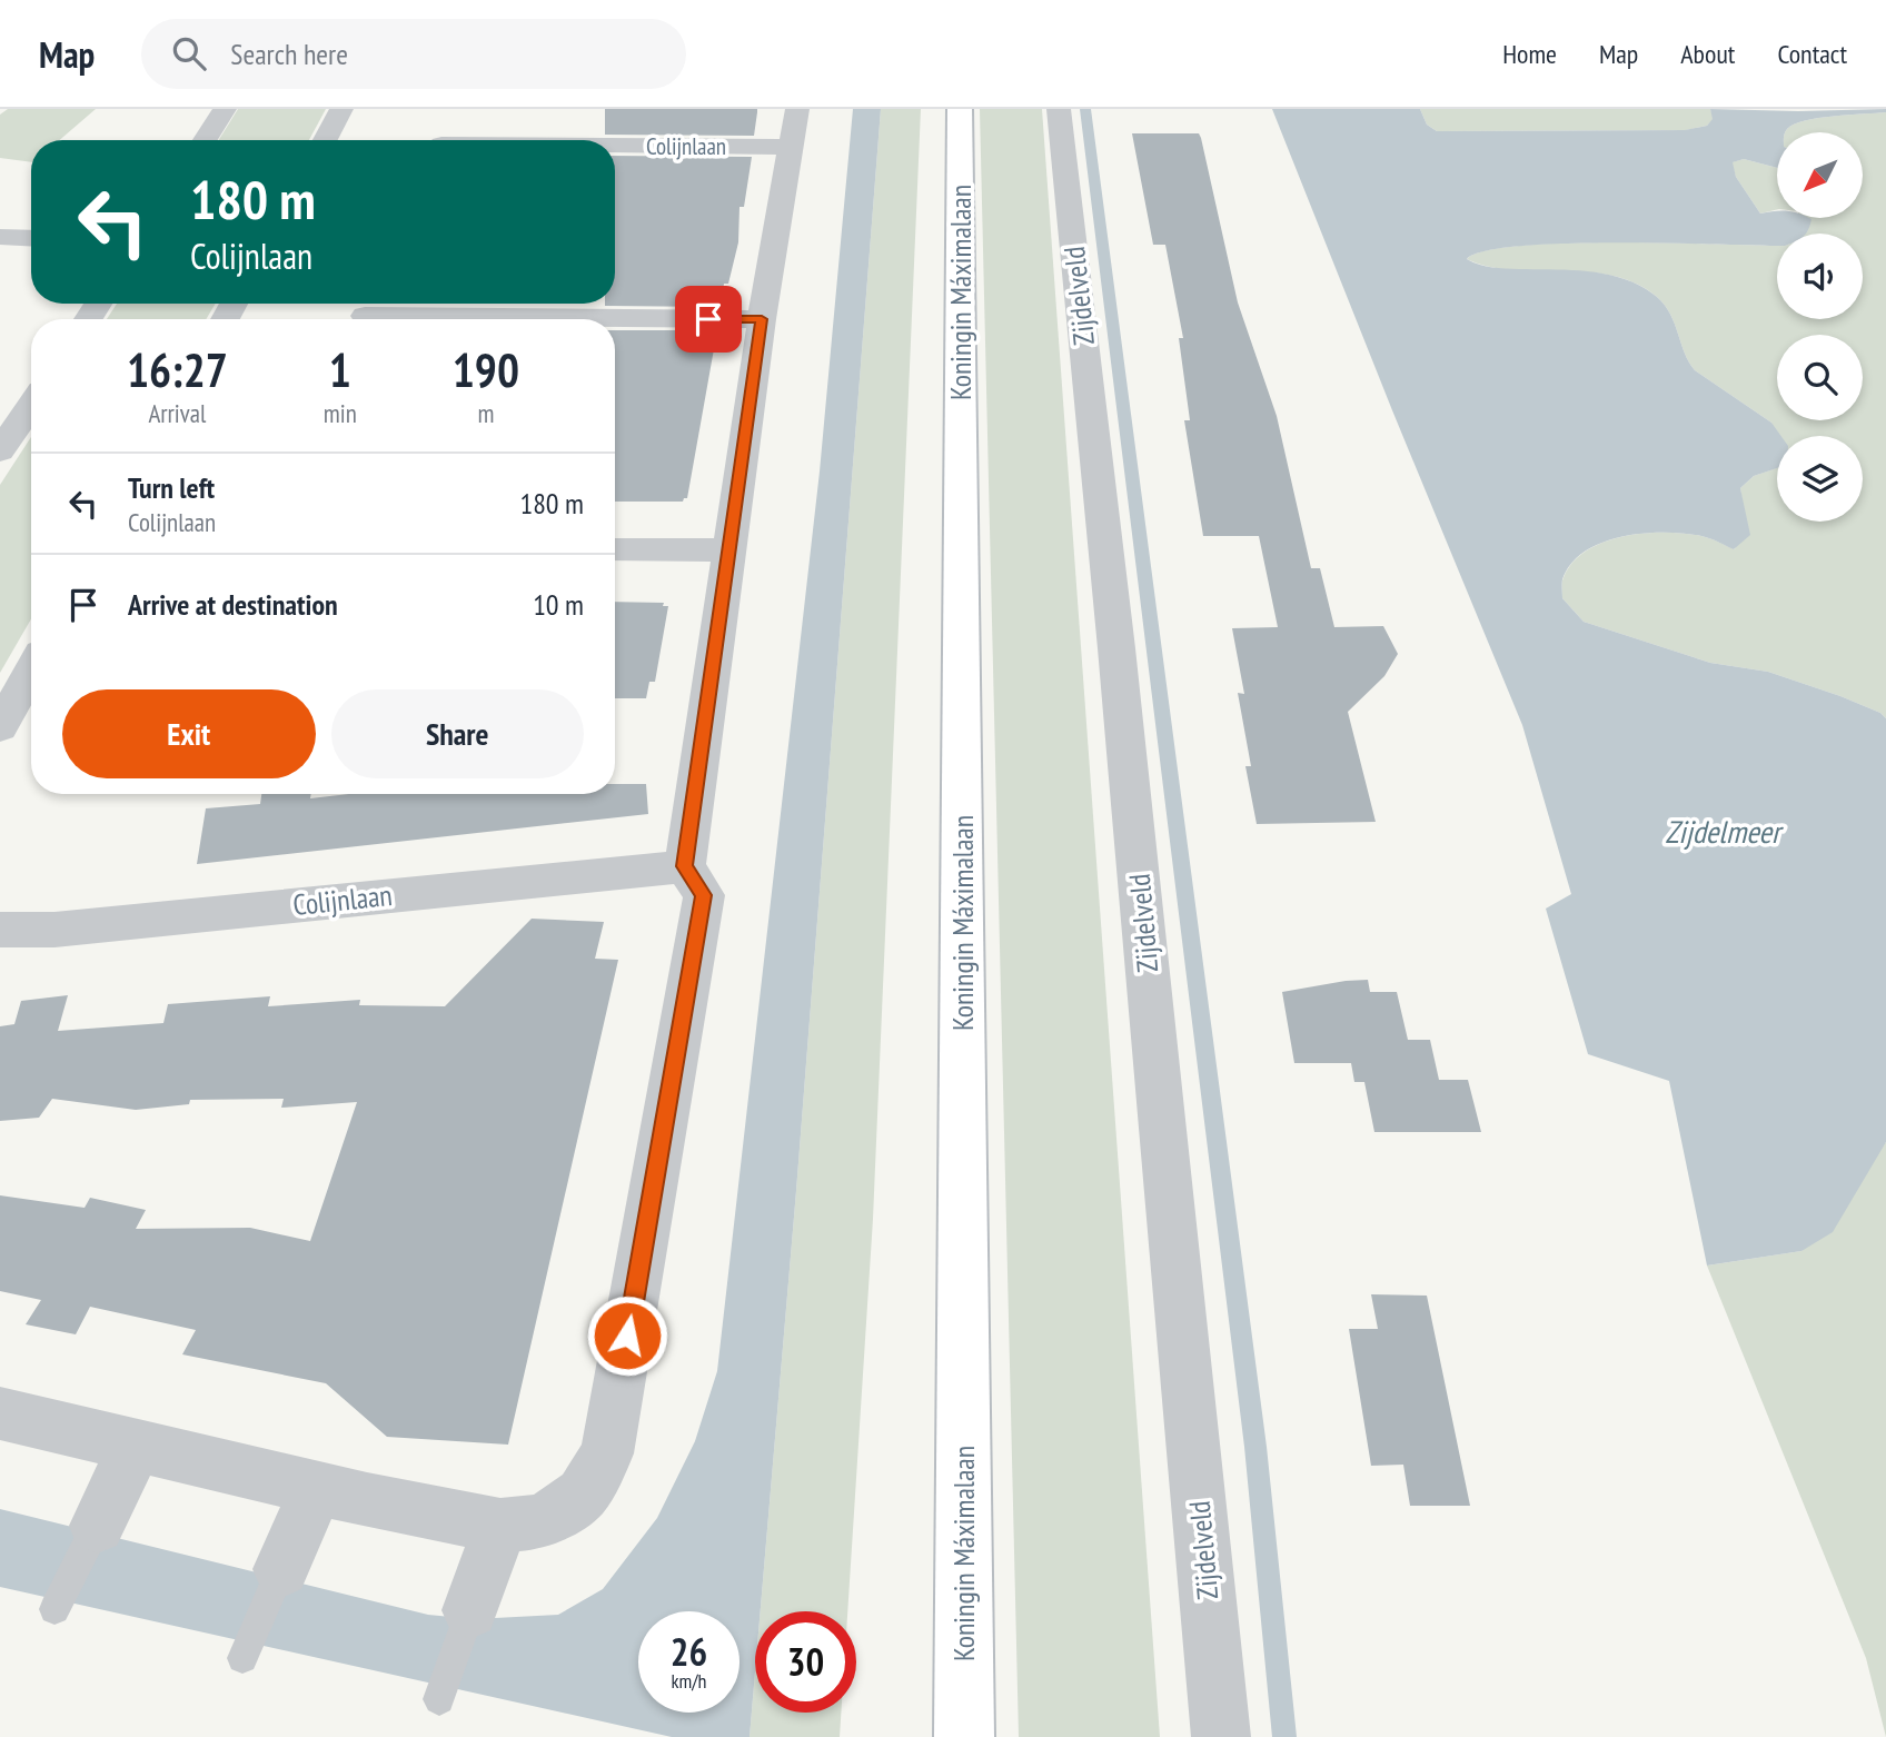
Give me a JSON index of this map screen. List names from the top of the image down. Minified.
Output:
{"streets":{"street":["Colijnlaan","Koningin Máximalaan","Zijdelveld"]},"water":["Zijdelmeer"],"north":"bottom left","page":{"header":"Map","search":"Search here","nav":["Home","Map","About","Contact"],"turn":["180 m","Colijnlaan"],"eta":["16:27","Arrival","1","min","190","m"],"list":[{"name":"Turn left","note":"Colijnlaan","value":"180 m"},{"name":"Arrive at destination","value":"10 m"}],"buttons":["Exit","Share"],"speed":"26 km/h","limit":"30"}}
